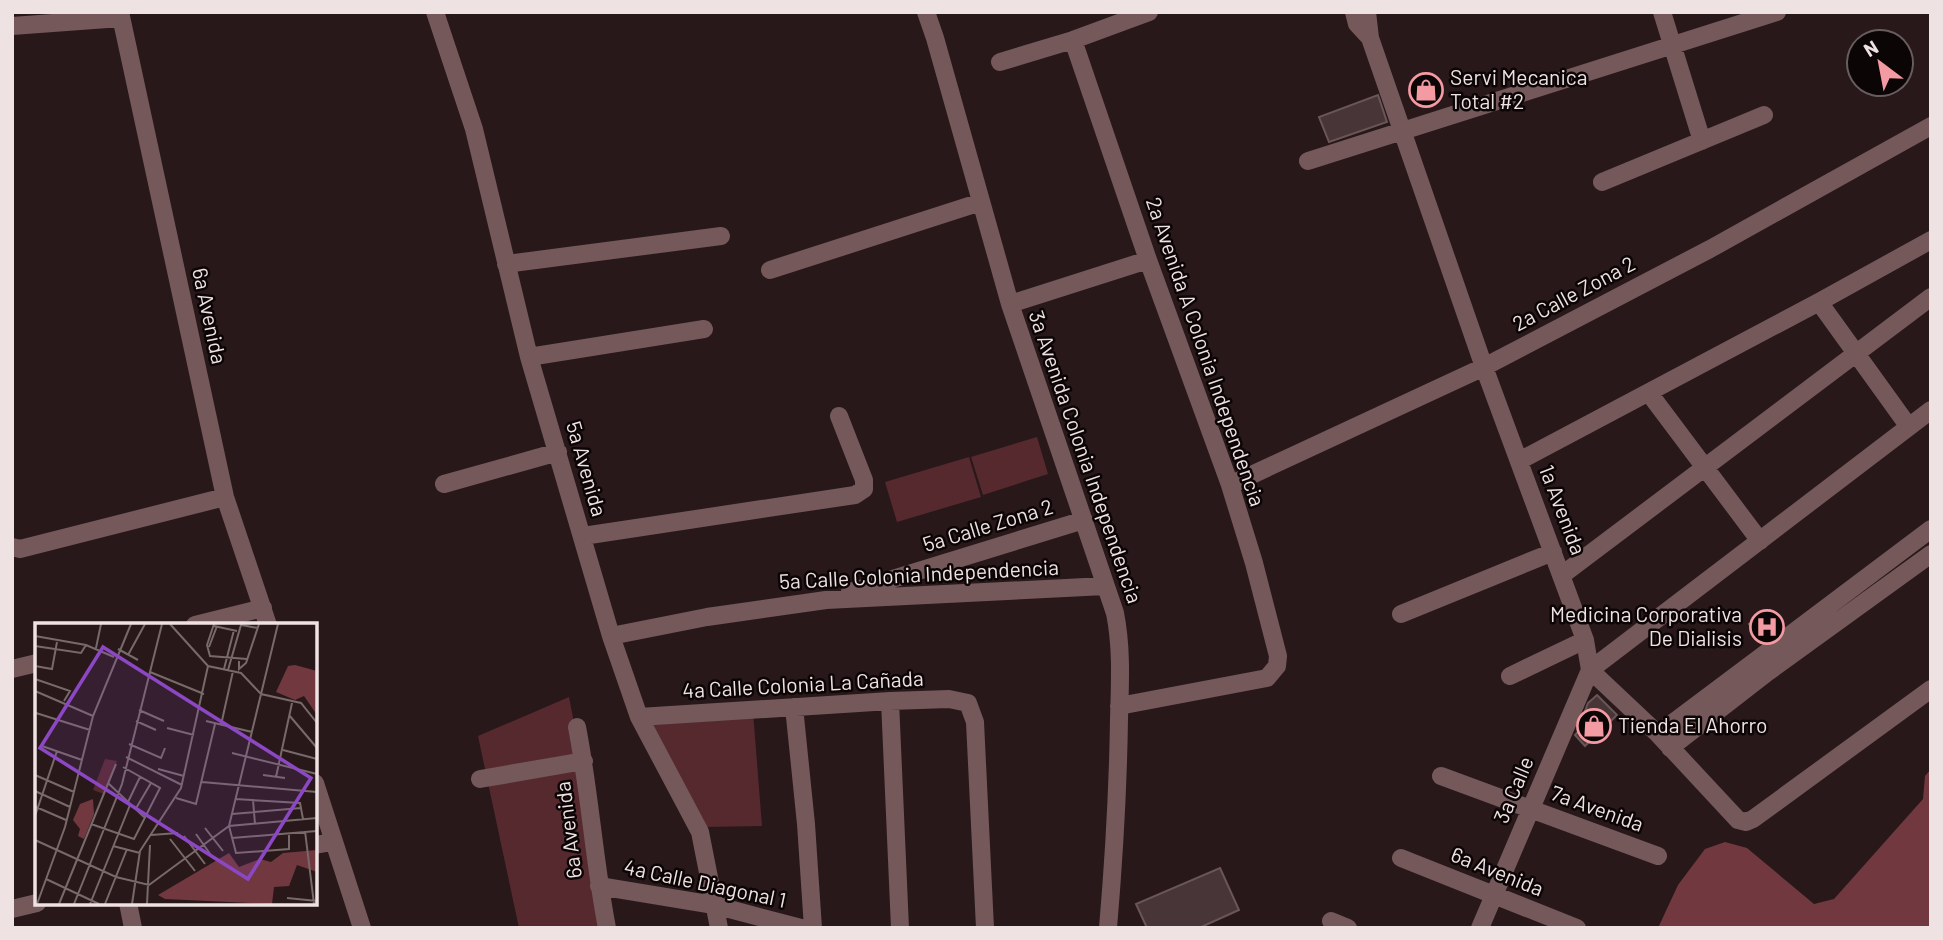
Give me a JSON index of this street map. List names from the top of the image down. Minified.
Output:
{"streets":{"street":["2a Calle Zona 2","6a Avenida","2a Avenida A Colonia Independencia","3a Avenida Colonia Independencia","5a Avenida","1a Avenida","5a Calle Zona 2","5a Calle Colonia Independencia","4a Calle Colonia La Cañada","3a Calle","7a Avenida","4a Calle Diagonal 1"]},"crossings":[["2a Calle Zona 2","2a Avenida A Colonia Independencia"],["2a Calle Zona 2","1a Avenida"],["6a Avenida","3a Calle"],["6a Avenida","4a Calle Diagonal 1"],["2a Avenida A Colonia Independencia","3a Avenida Colonia Independencia"],["3a Avenida Colonia Independencia","5a Calle Zona 2"],["3a Avenida Colonia Independencia","5a Calle Colonia Independencia"],["5a Avenida","5a Calle Colonia Independencia"],["5a Avenida","4a Calle Colonia La Cañada"],["5a Avenida","4a Calle Diagonal 1"],["1a Avenida","3a Calle"],["5a Calle Zona 2","5a Calle Colonia Independencia"],["3a Calle","7a Avenida"]],"places":{"shop":["Servi Mecanica Total #2","Tienda El Ahorro"],"hospital":["Medicina Corporativa De Dialisis"]},"north":"top left"}
